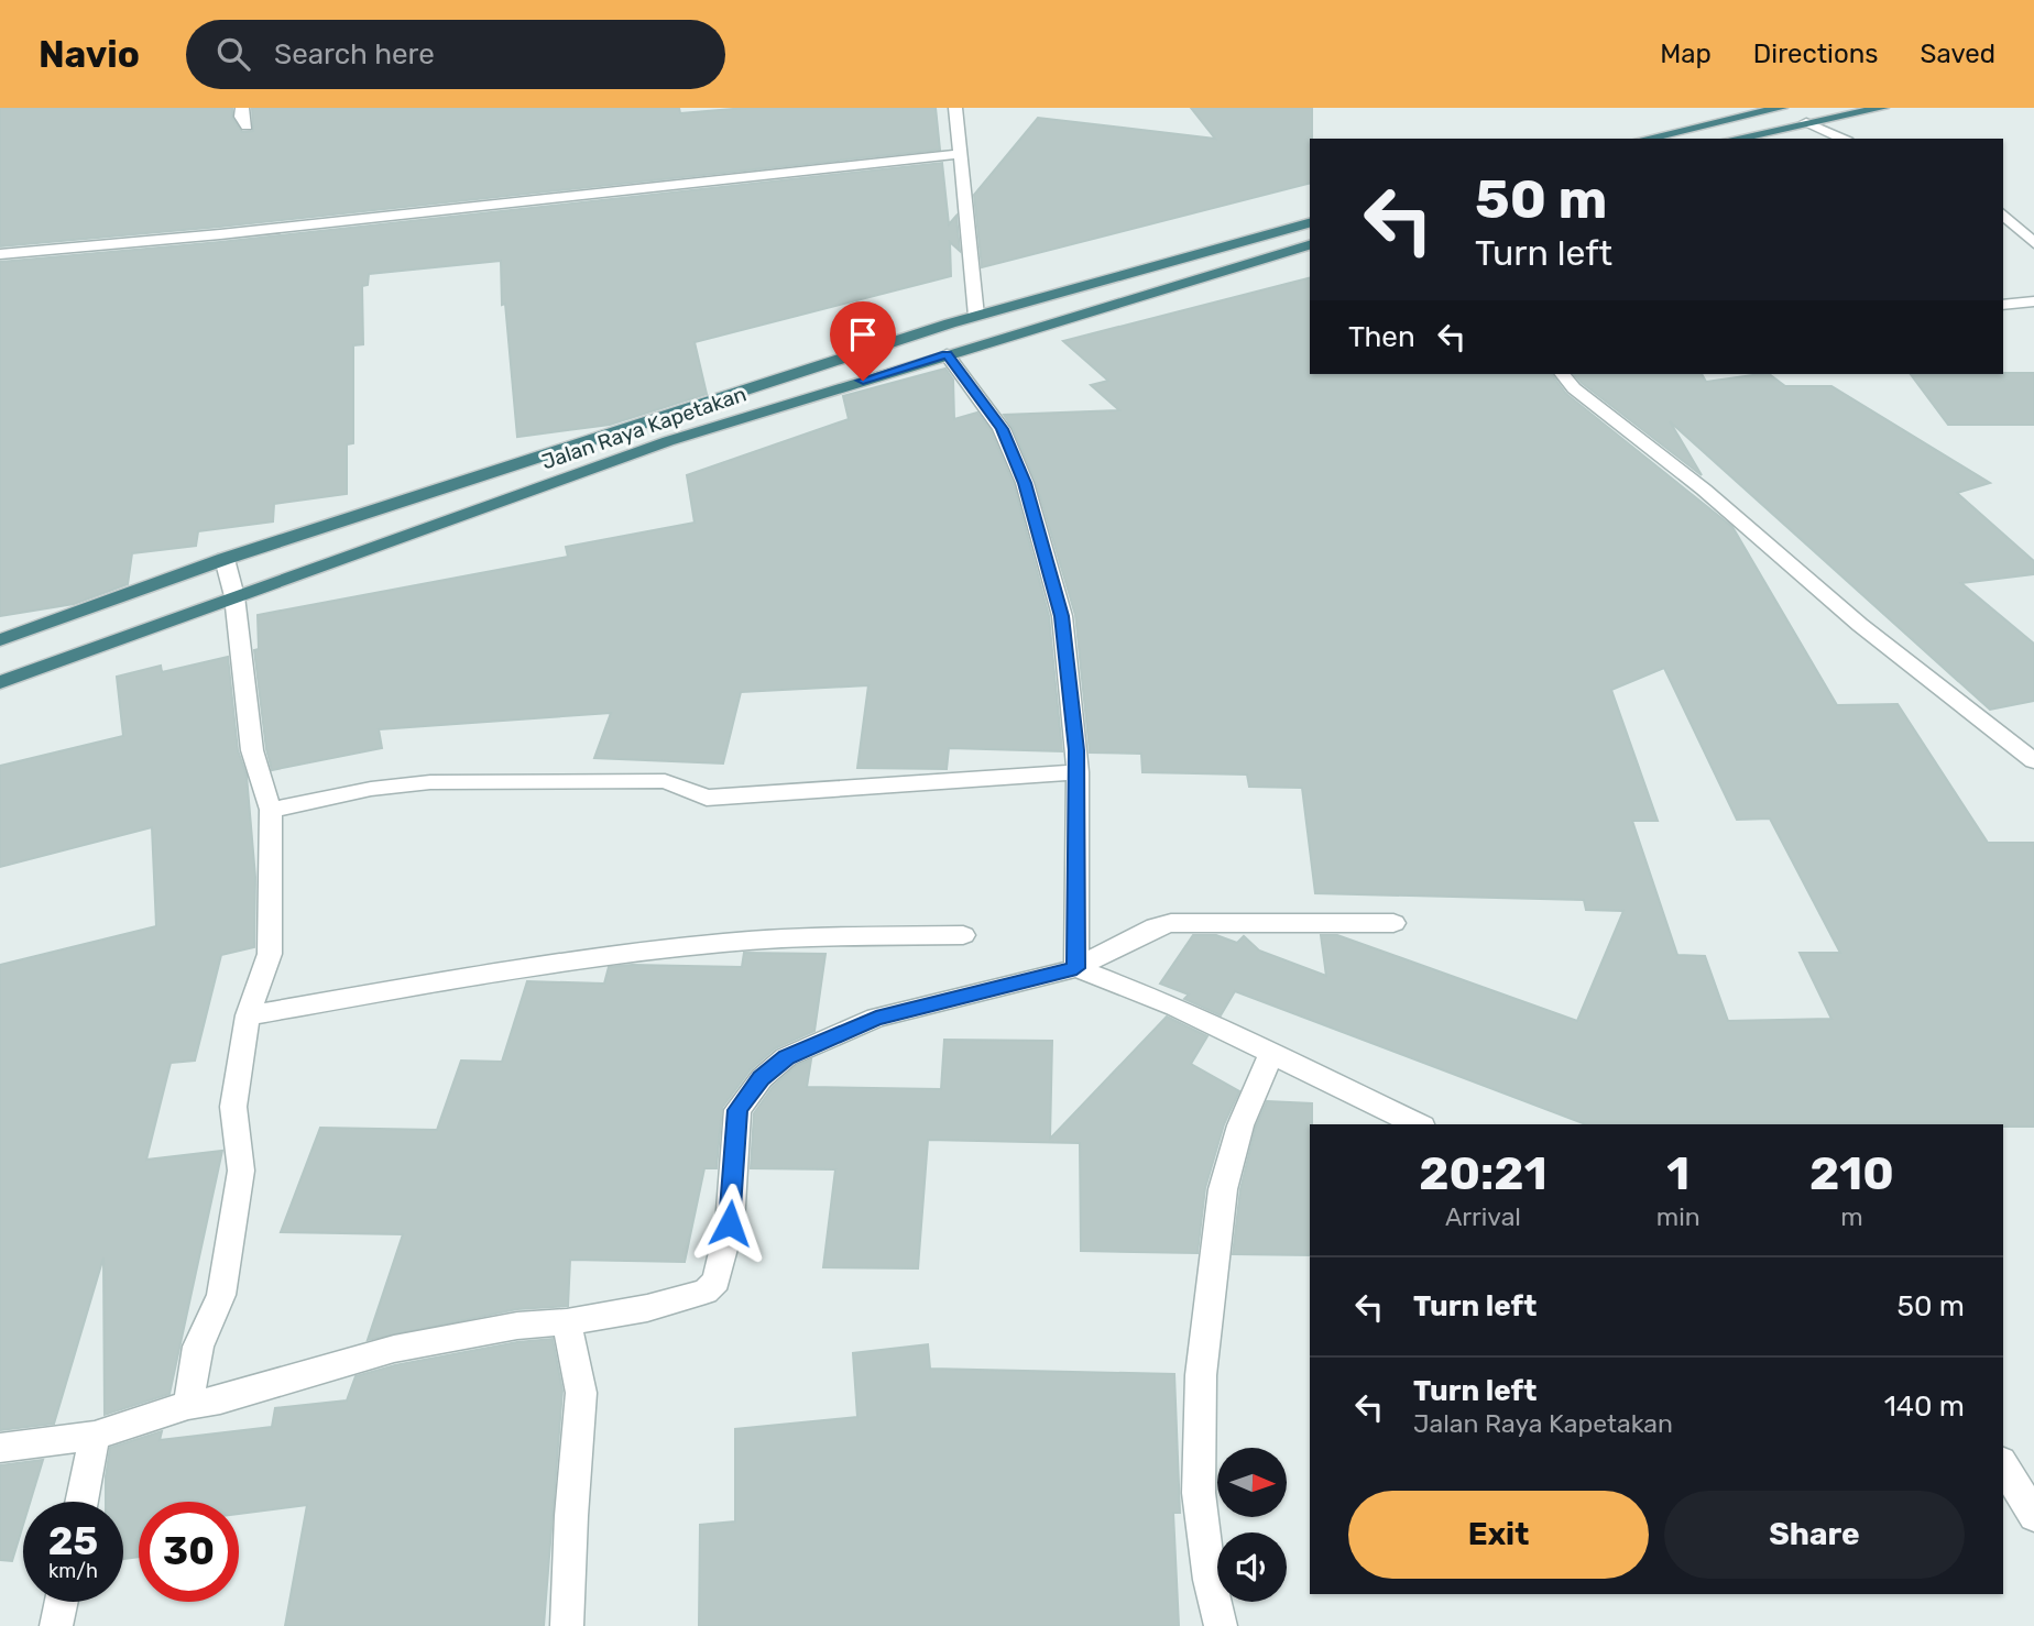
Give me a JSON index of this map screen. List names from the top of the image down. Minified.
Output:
{"streets":{"highway":["Jalan Raya Kapetakan"]},"north":"right","page":{"header":"Navio","search":"Search here","nav":["Map","Directions","Saved"],"turn":["50 m","Turn left"],"then":"Then","eta":["20:21","Arrival","1","min","210","m"],"list":[{"name":"Turn left","value":"50 m"},{"name":"Turn left","note":"Jalan Raya Kapetakan","value":"140 m"}],"buttons":["Exit","Share"],"speed":"25 km/h","limit":"30"}}
